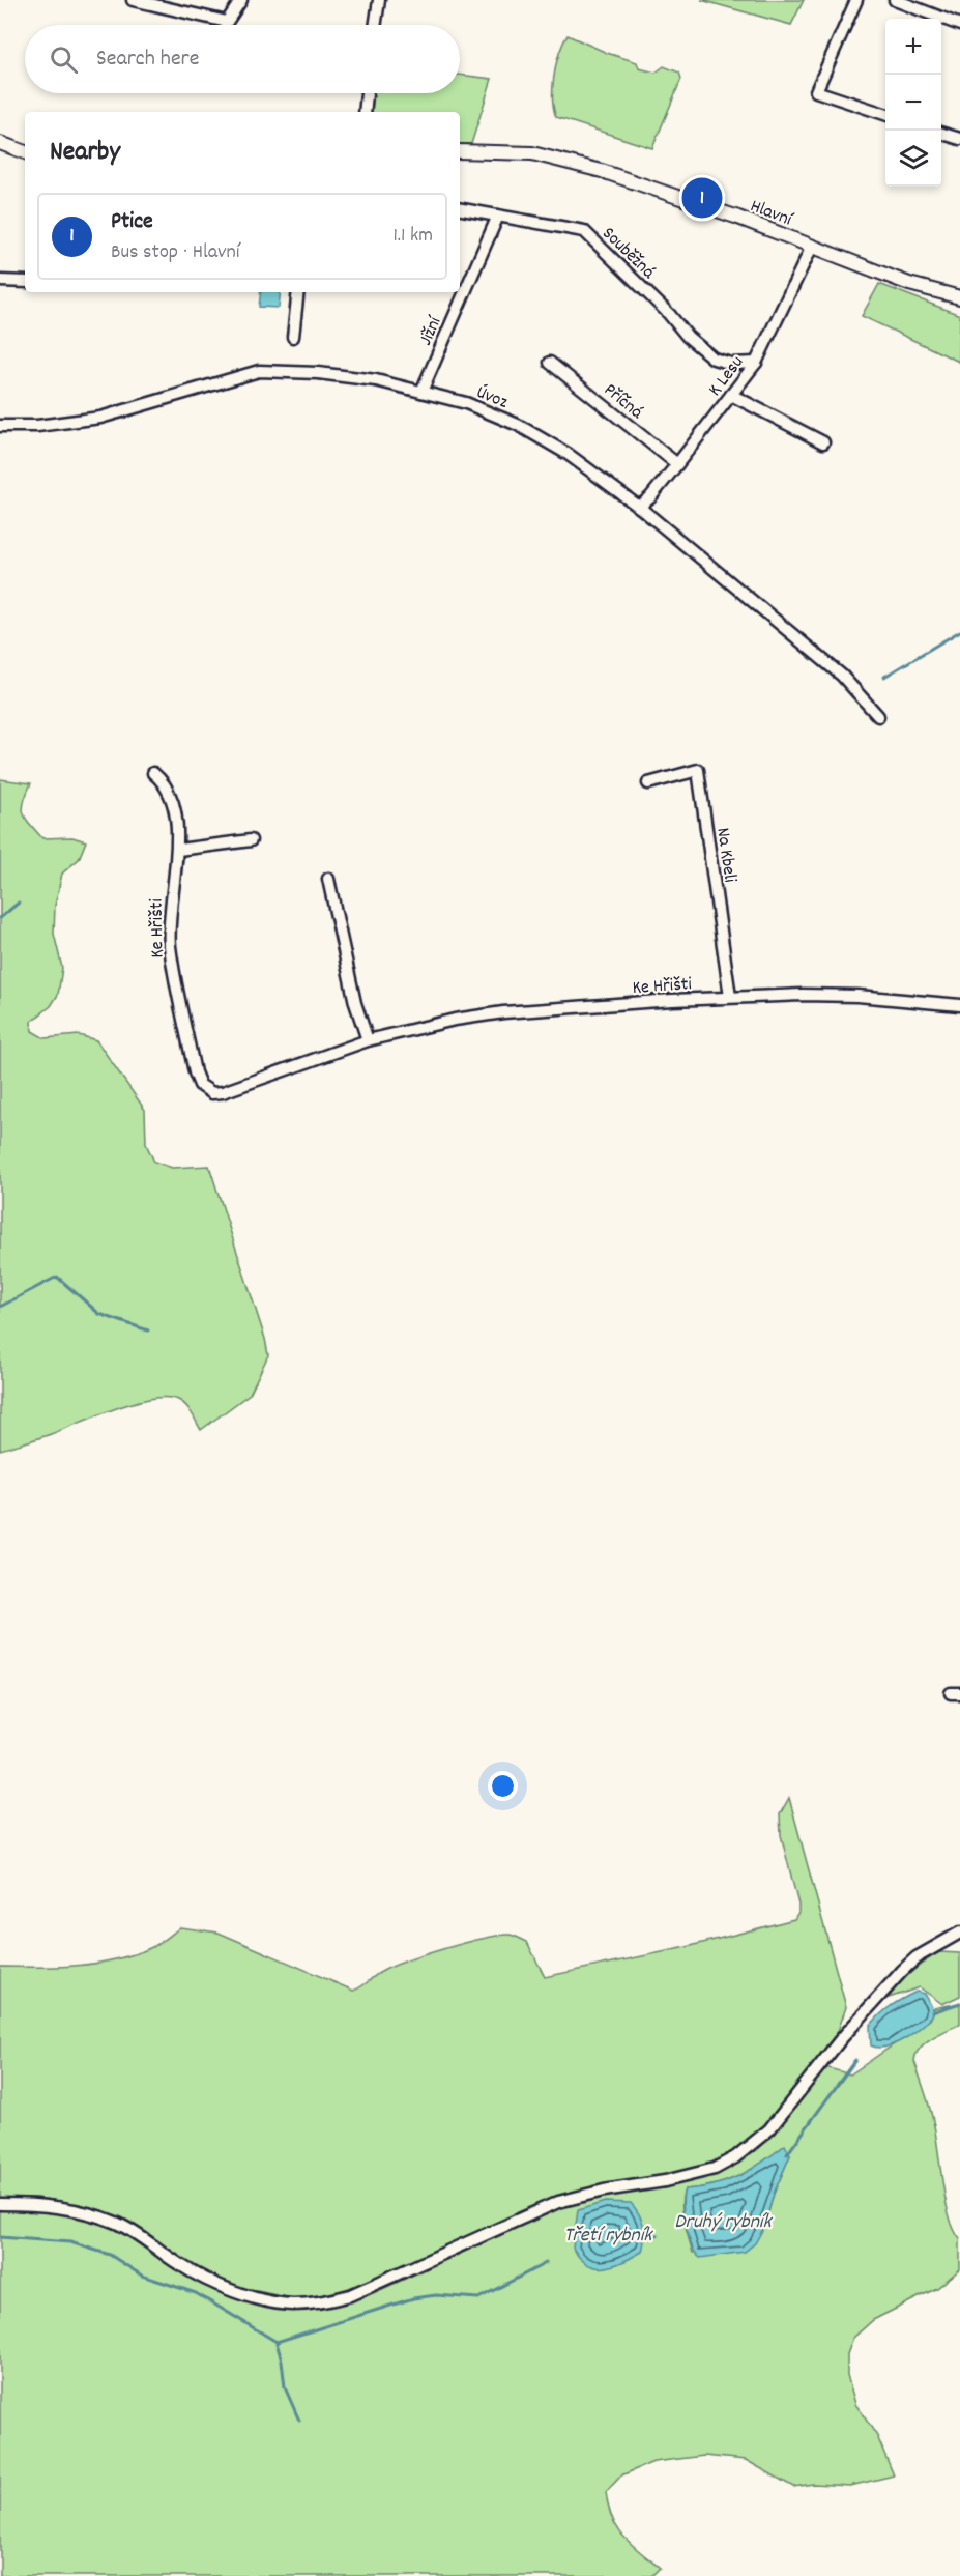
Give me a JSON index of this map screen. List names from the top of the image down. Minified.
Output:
{"streets":{"main road":["Hlavní"],"street":["Souběžná","Jižní","K Lesu","Úvoz","Příčná","Na Kbeli","Ke Hřišti"]},"crossings":[["Hlavní","K Lesu"],["Souběžná","Jižní"],["Souběžná","K Lesu"],["Jižní","Úvoz"],["K Lesu","Úvoz"],["K Lesu","Příčná"],["Na Kbeli","Ke Hřišti"]],"water":["Druhý rybník","Třetí rybník"],"page":{"map_buttons":["+","−"],"search":"Search here","heading":"Nearby","pins":"1","list":[{"mark":"1","name":"Ptice","note":"Bus stop · Hlavní","value":"1.1 km"}]}}
